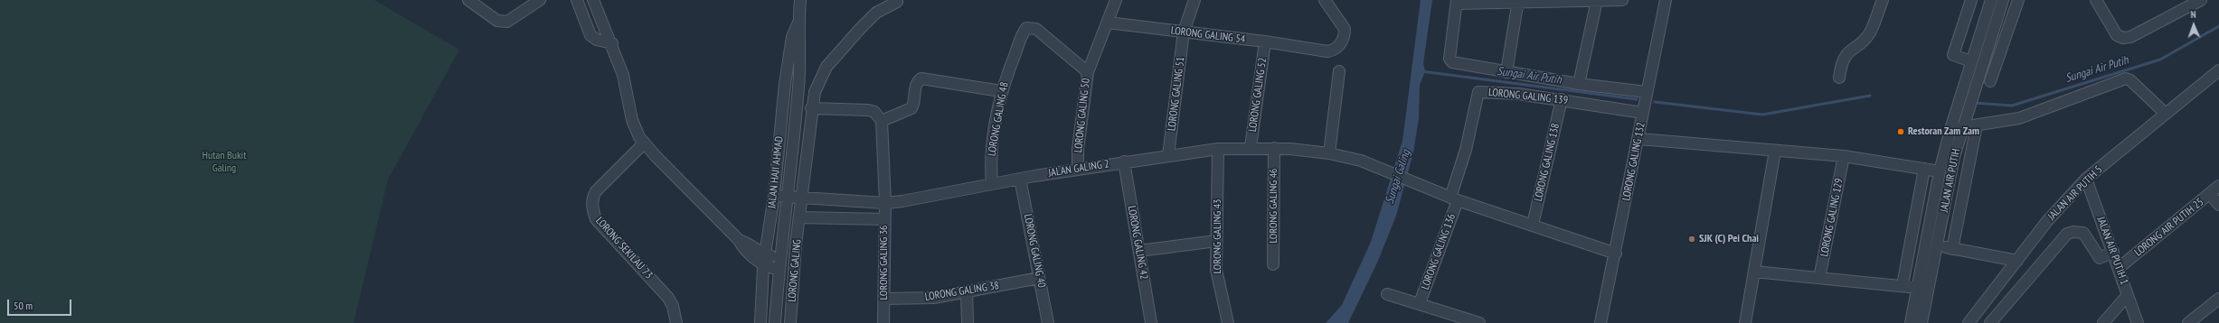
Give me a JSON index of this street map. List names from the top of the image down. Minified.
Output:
{"streets":{"street":["LORONG GALING 54","LORONG GALING 51","LORONG GALING 52","LORONG GALING 139","LORONG GALING 50","LORONG GALING 48","LORONG GALING 132","LORONG GALING 138","JALAN GALING 2","JALAN HAJI AHMAD","JALAN AIR PUTIH","JALAN AIR PUTIH 5","LORONG GALING 46","LORONG GALING 129","LORONG AIR PUTIH 25","LORONG GALING 43","LORONG GALING 42","LORONG SEKILAU 73","LORONG GALING 40","JALAN AIR PUTIH 1","LORONG GALING 136","LORONG GALING 36","LORONG GALING","LORONG GALING 38"]},"crossings":[["LORONG GALING 54","LORONG GALING 51"],["LORONG GALING 54","LORONG GALING 52"],["LORONG GALING 54","LORONG GALING 50"],["LORONG GALING 51","JALAN GALING 2"],["LORONG GALING 52","JALAN GALING 2"],["LORONG GALING 139","LORONG GALING 132"],["LORONG GALING 139","LORONG GALING 138"],["LORONG GALING 139","JALAN GALING 2"],["LORONG GALING 139","LORONG GALING 136"],["LORONG GALING 50","LORONG GALING 48"],["LORONG GALING 50","JALAN GALING 2"],["LORONG GALING 48","JALAN GALING 2"],["LORONG GALING 132","JALAN GALING 2"],["LORONG GALING 138","JALAN GALING 2"],["JALAN GALING 2","JALAN HAJI AHMAD"],["JALAN GALING 2","LORONG GALING 46"],["JALAN GALING 2","LORONG GALING 43"],["JALAN GALING 2","LORONG GALING 42"],["JALAN GALING 2","LORONG GALING 40"],["JALAN GALING 2","LORONG GALING 136"],["JALAN GALING 2","LORONG GALING 36"],["JALAN GALING 2","LORONG GALING"],["JALAN AIR PUTIH 5","JALAN AIR PUTIH 1"],["LORONG AIR PUTIH 25","JALAN AIR PUTIH 1"],["LORONG GALING 40","LORONG GALING 38"],["LORONG GALING 36","LORONG GALING 38"]],"water":["Sungai Air Putih","Sungai Galing"],"parks":["Hutan Bukit Galing"],"places":["Restoran Zam Zam","SJK (C) Pei Chai"],"scale_bar":"50 m","north":"top"}
